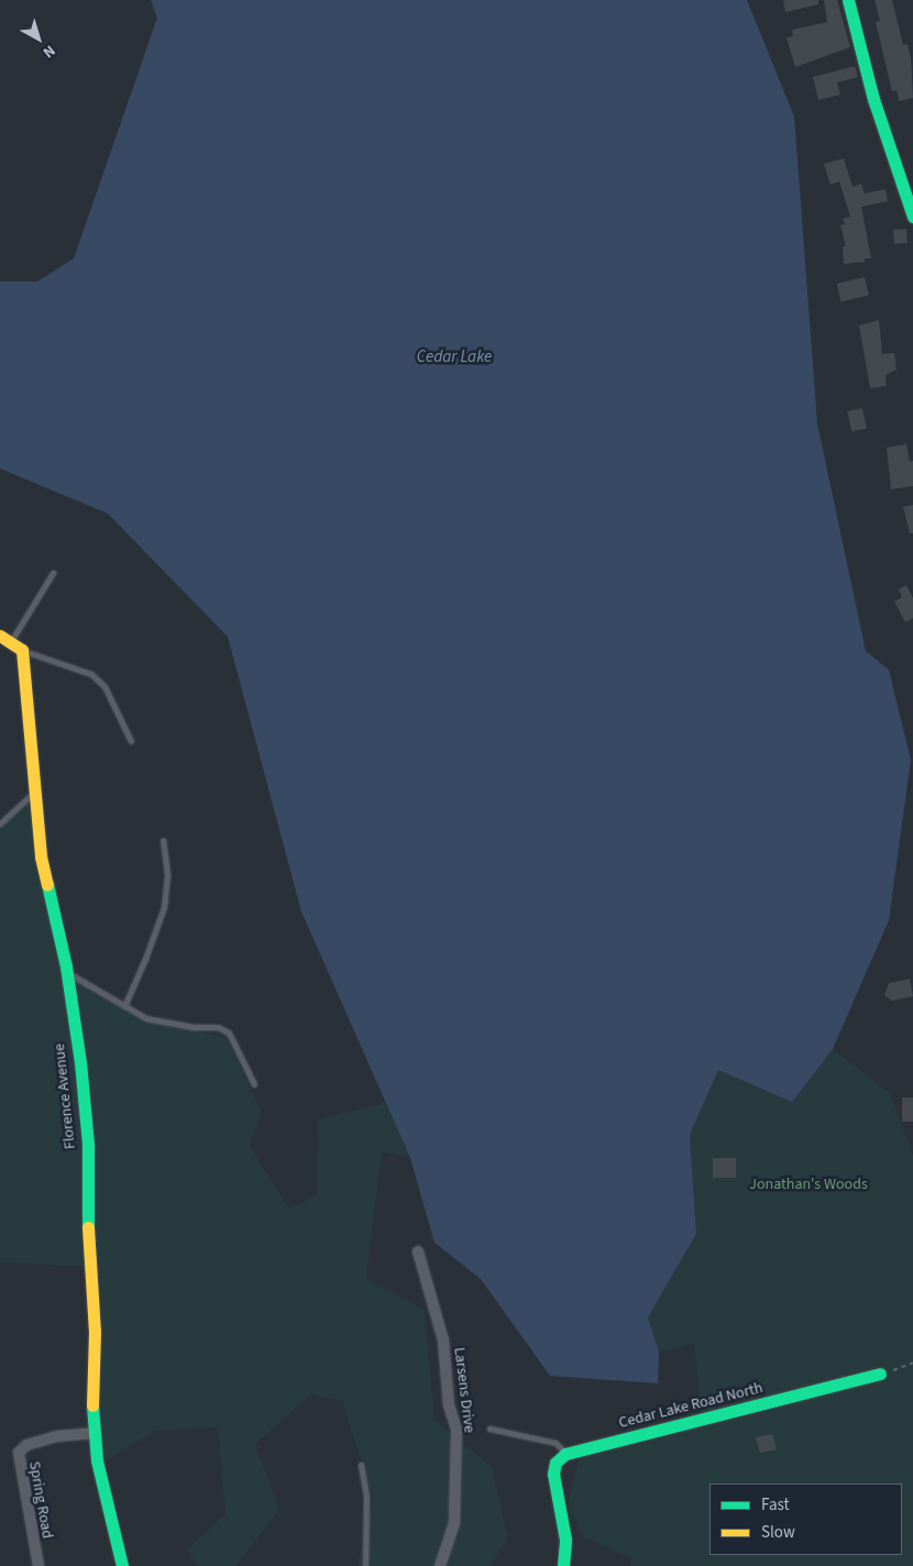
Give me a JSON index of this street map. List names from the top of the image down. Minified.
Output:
{"streets":{"street":["Florence Avenue","Larsens Drive","Cedar Lake Road North","Spring Road"]},"crossings":[["Florence Avenue","Spring Road"]],"water":["Cedar Lake"],"parks":["Jonathan's Woods"],"legend":["Fast","Slow"],"north":"bottom right"}
